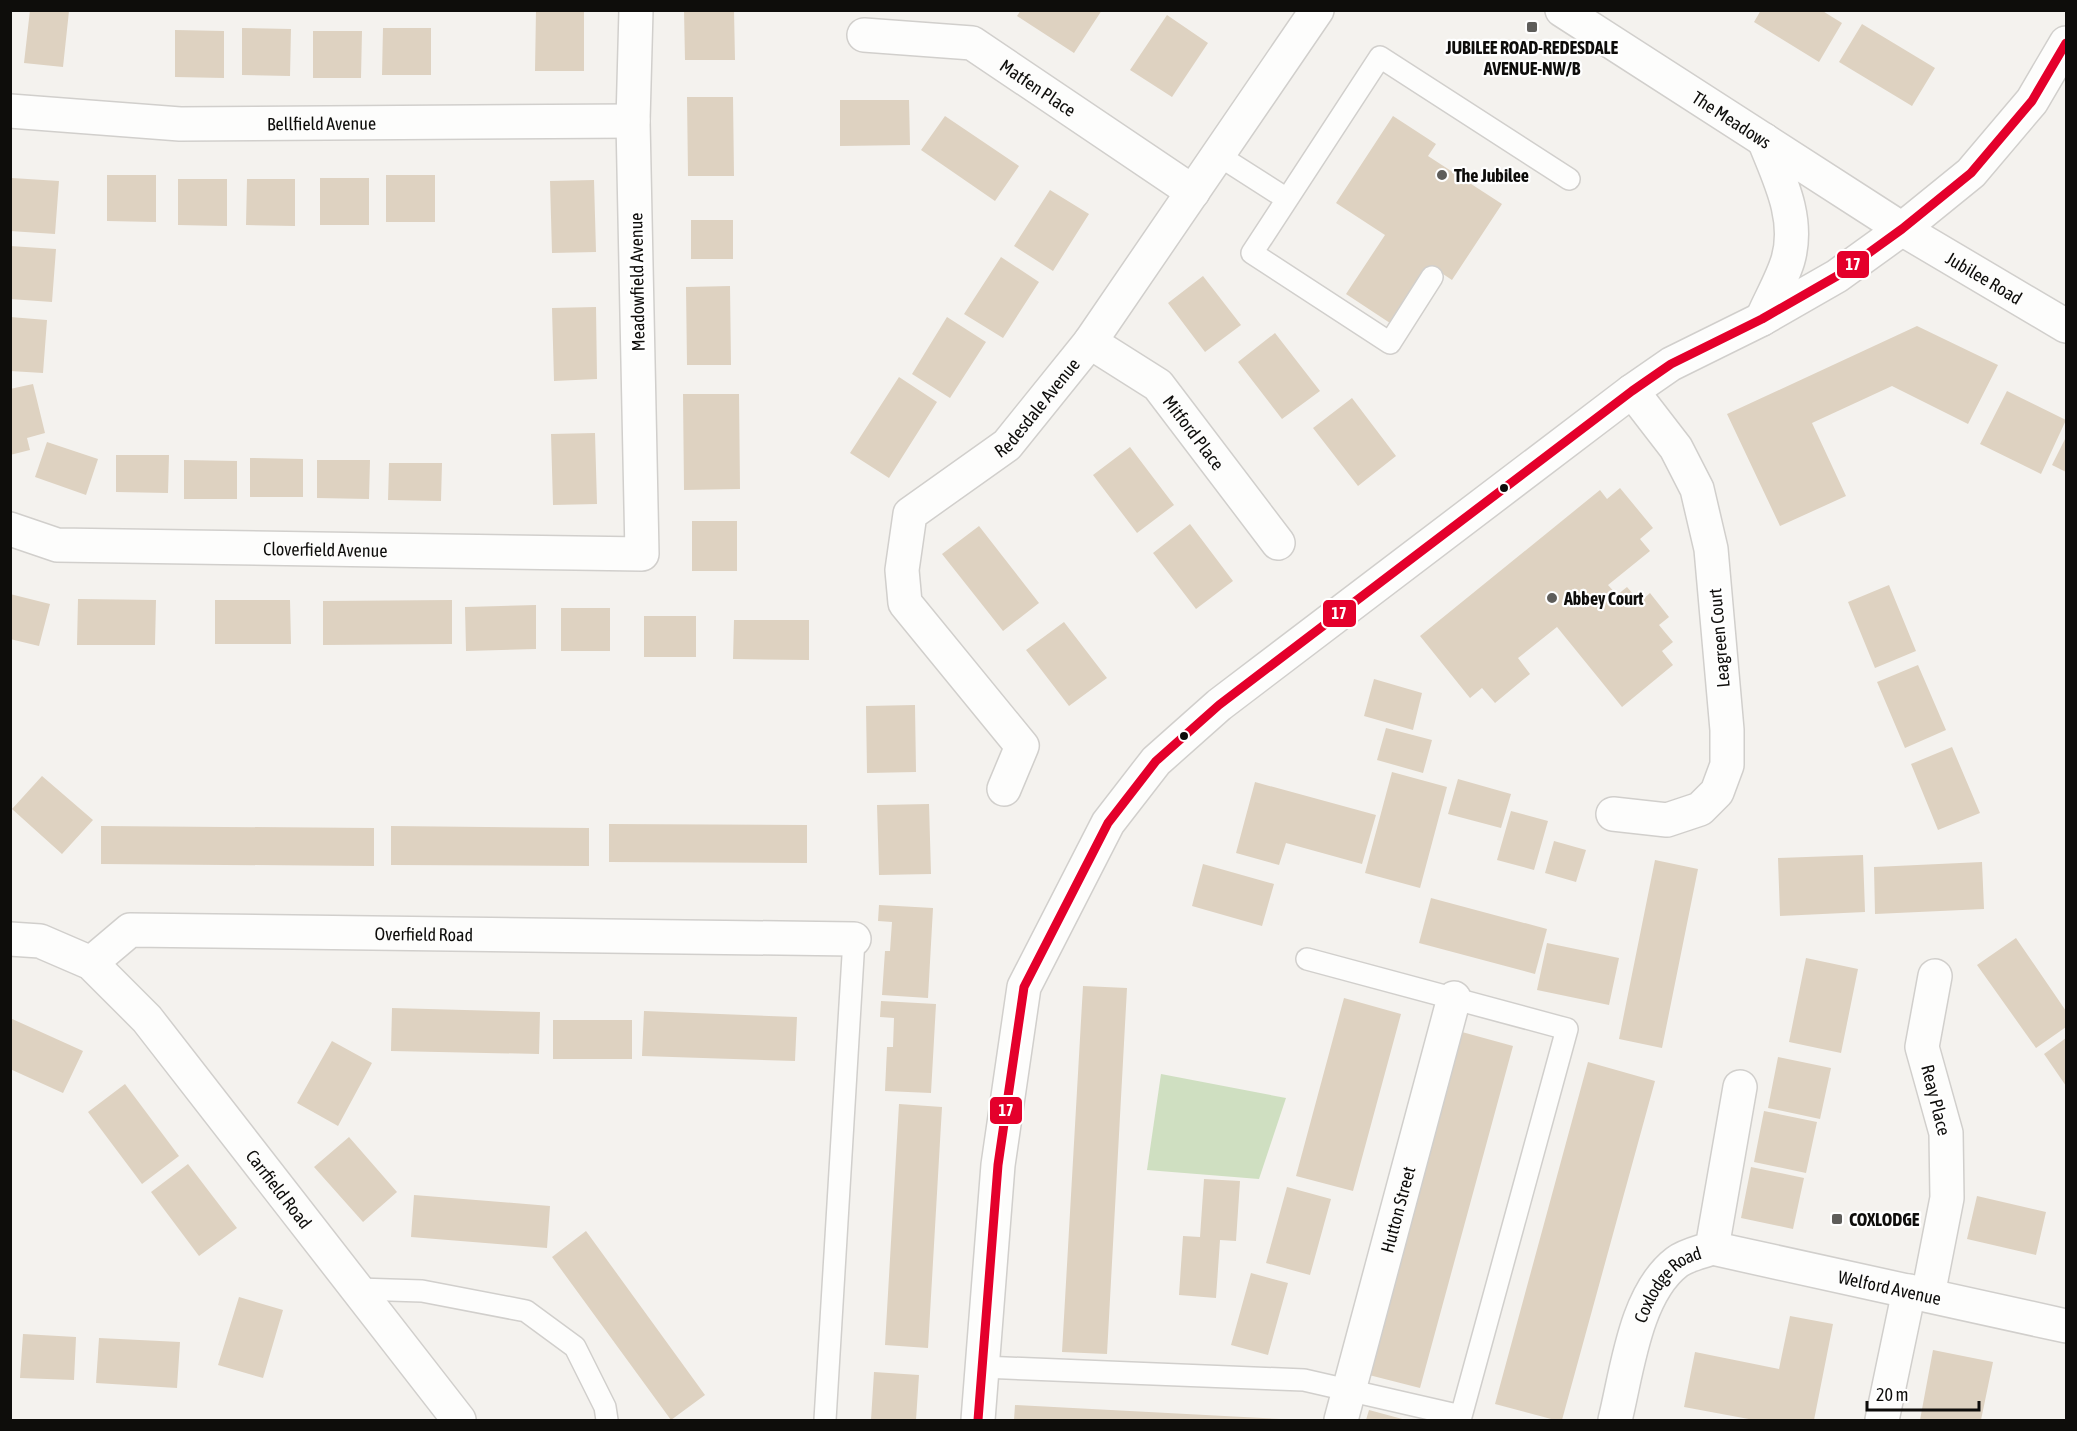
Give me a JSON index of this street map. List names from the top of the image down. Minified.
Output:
{"streets":{"street":["Matfen Place","The Meadows","Bellfield Avenue","Jubilee Road","Meadowfield Avenue","Redesdale Avenue","Mitford Place","Cloverfield Avenue","Leagreen Court","Overfield Road","Reay Place","Carrfield Road","Hutton Street","Welford Avenue","Coxlodge Road"]},"crossings":[["Matfen Place","Redesdale Avenue"],["The Meadows","Jubilee Road"],["Bellfield Avenue","Meadowfield Avenue"],["Meadowfield Avenue","Cloverfield Avenue"],["Redesdale Avenue","Mitford Place"],["Overfield Road","Carrfield Road"],["Reay Place","Welford Avenue"],["Welford Avenue","Coxlodge Road"]],"places":{"transit":["JUBILEE ROAD-REDESDALE AVENUE-NW/B","COXLODGE"],"other":["The Jubilee","Abbey Court"]},"lines":["transit line 17"],"scale_bar":"20 m"}
